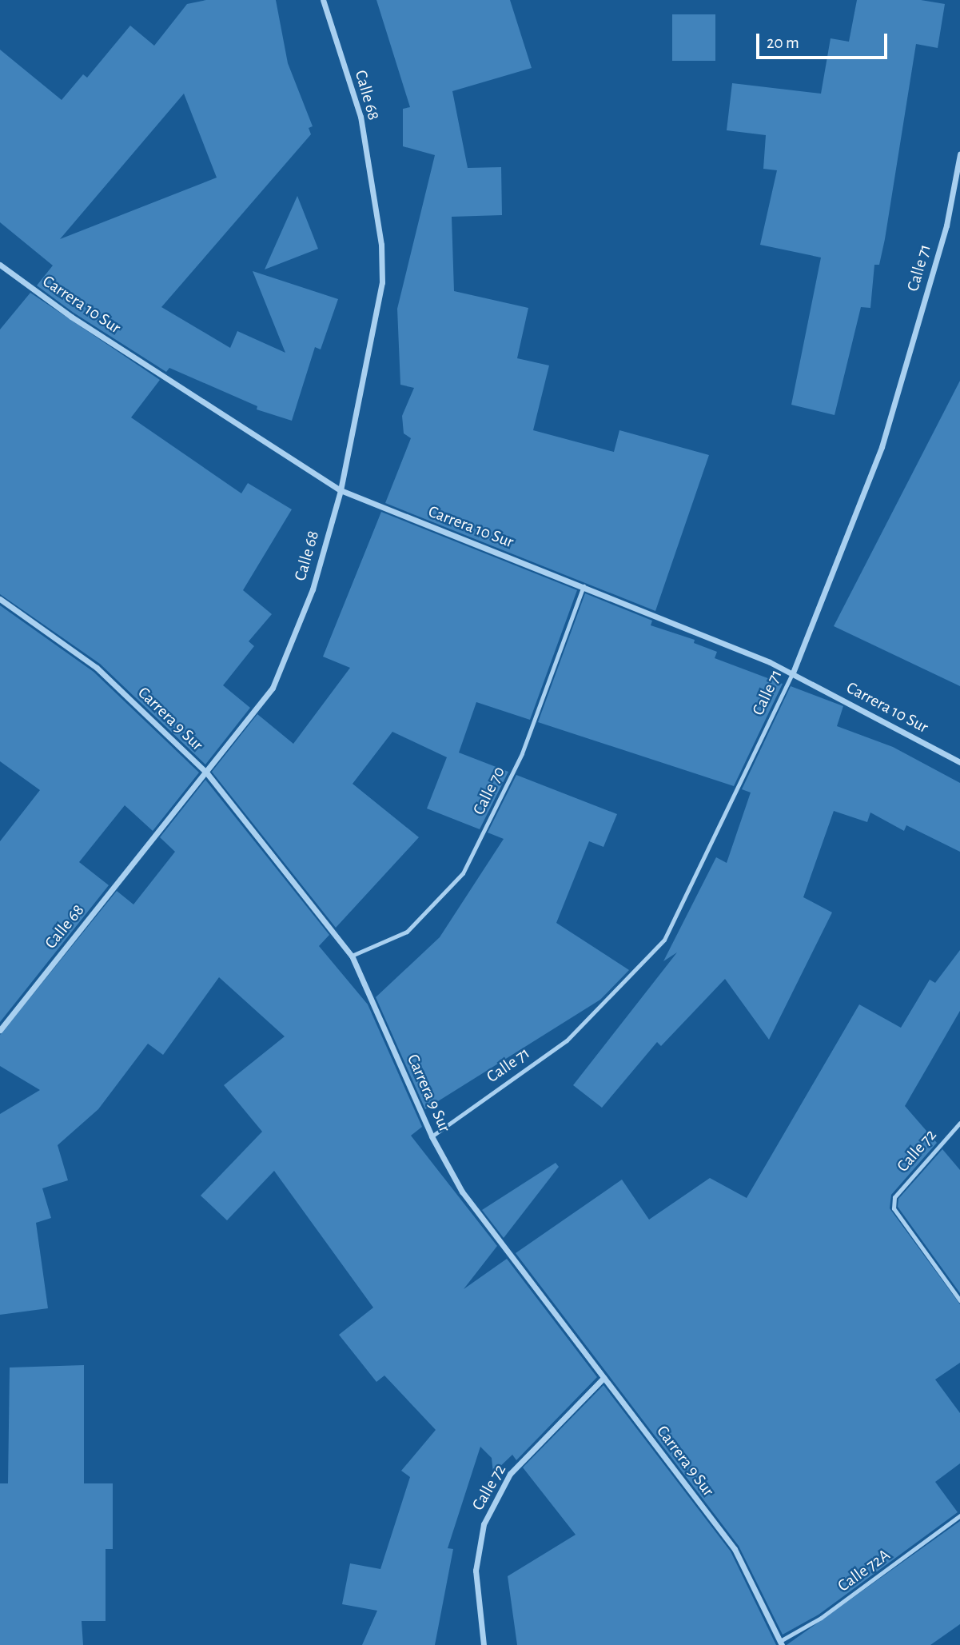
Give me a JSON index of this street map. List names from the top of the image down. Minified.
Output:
{"streets":{"street":["Calle 68","Calle 71","Carrera 10 Sur","Carrera 9 Sur","Calle 72"],"lane":["Calle 70","Calle 72A"]},"crossings":[["Calle 68","Carrera 10 Sur"],["Calle 68","Carrera 9 Sur"],["Calle 71","Carrera 10 Sur"],["Calle 71","Carrera 9 Sur"],["Carrera 10 Sur","Calle 70"],["Carrera 9 Sur","Calle 70"],["Carrera 9 Sur","Calle 72"],["Carrera 9 Sur","Calle 72A"]],"scale_bar":"20 m"}
